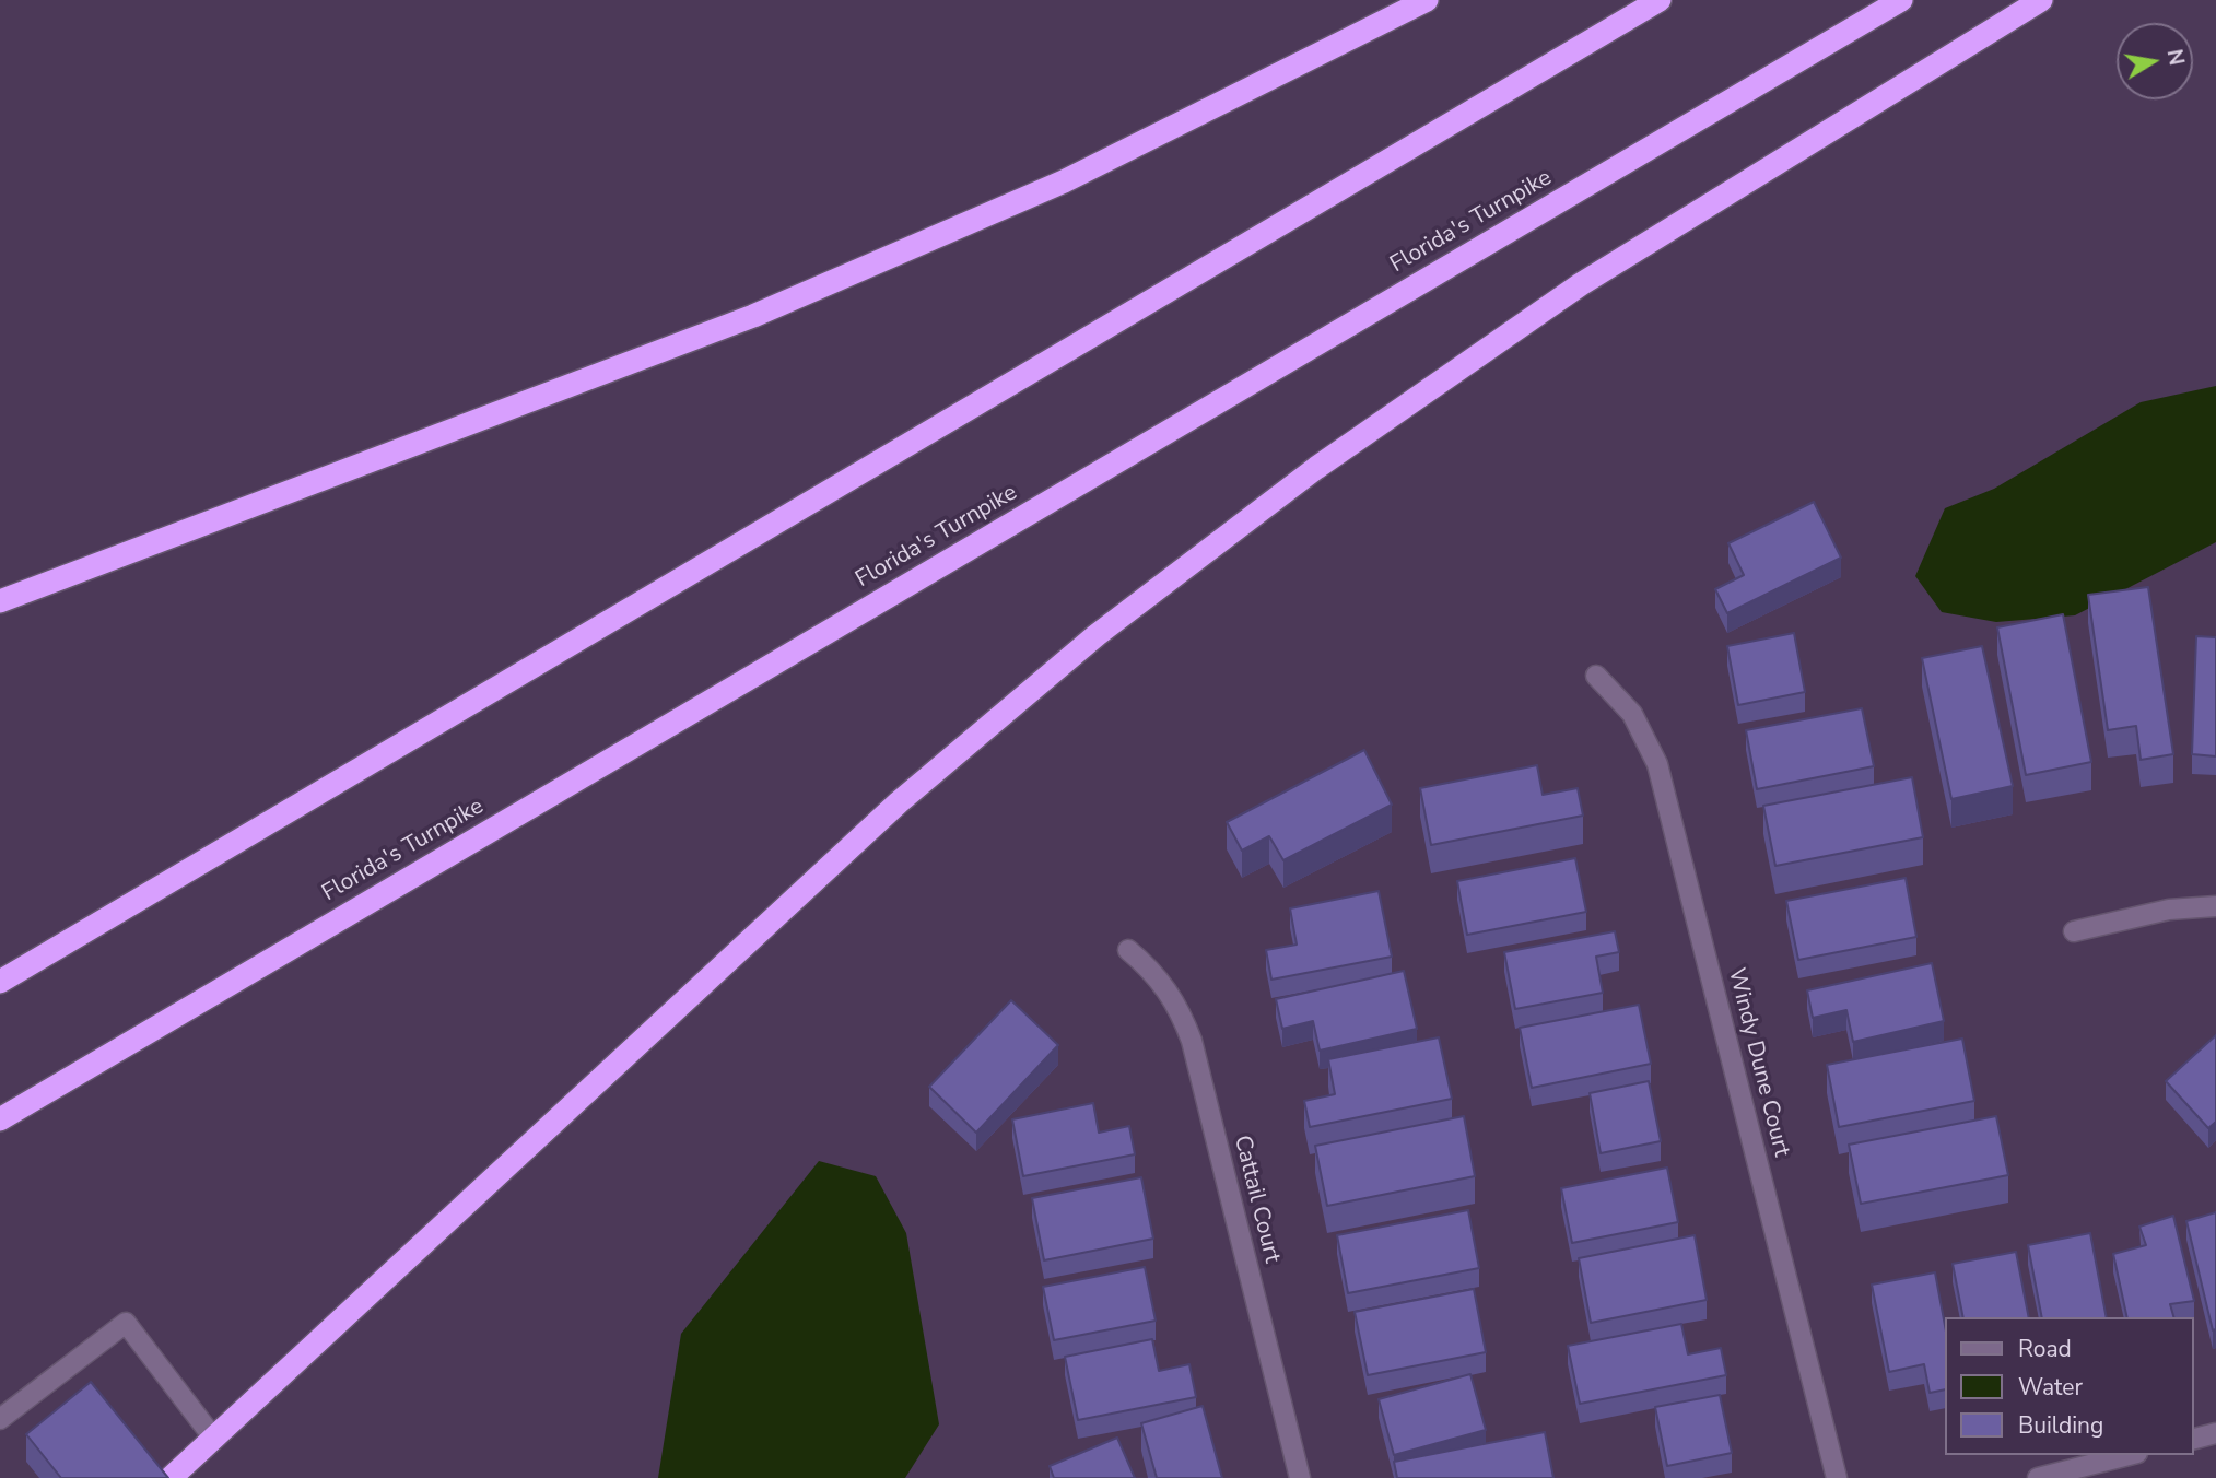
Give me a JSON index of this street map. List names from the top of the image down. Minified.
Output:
{"streets":{"highway":["Florida's Turnpike"],"street":["Windy Dune Court","Cattail Court"]},"legend":["Road","Water","Building"],"north":"right"}
